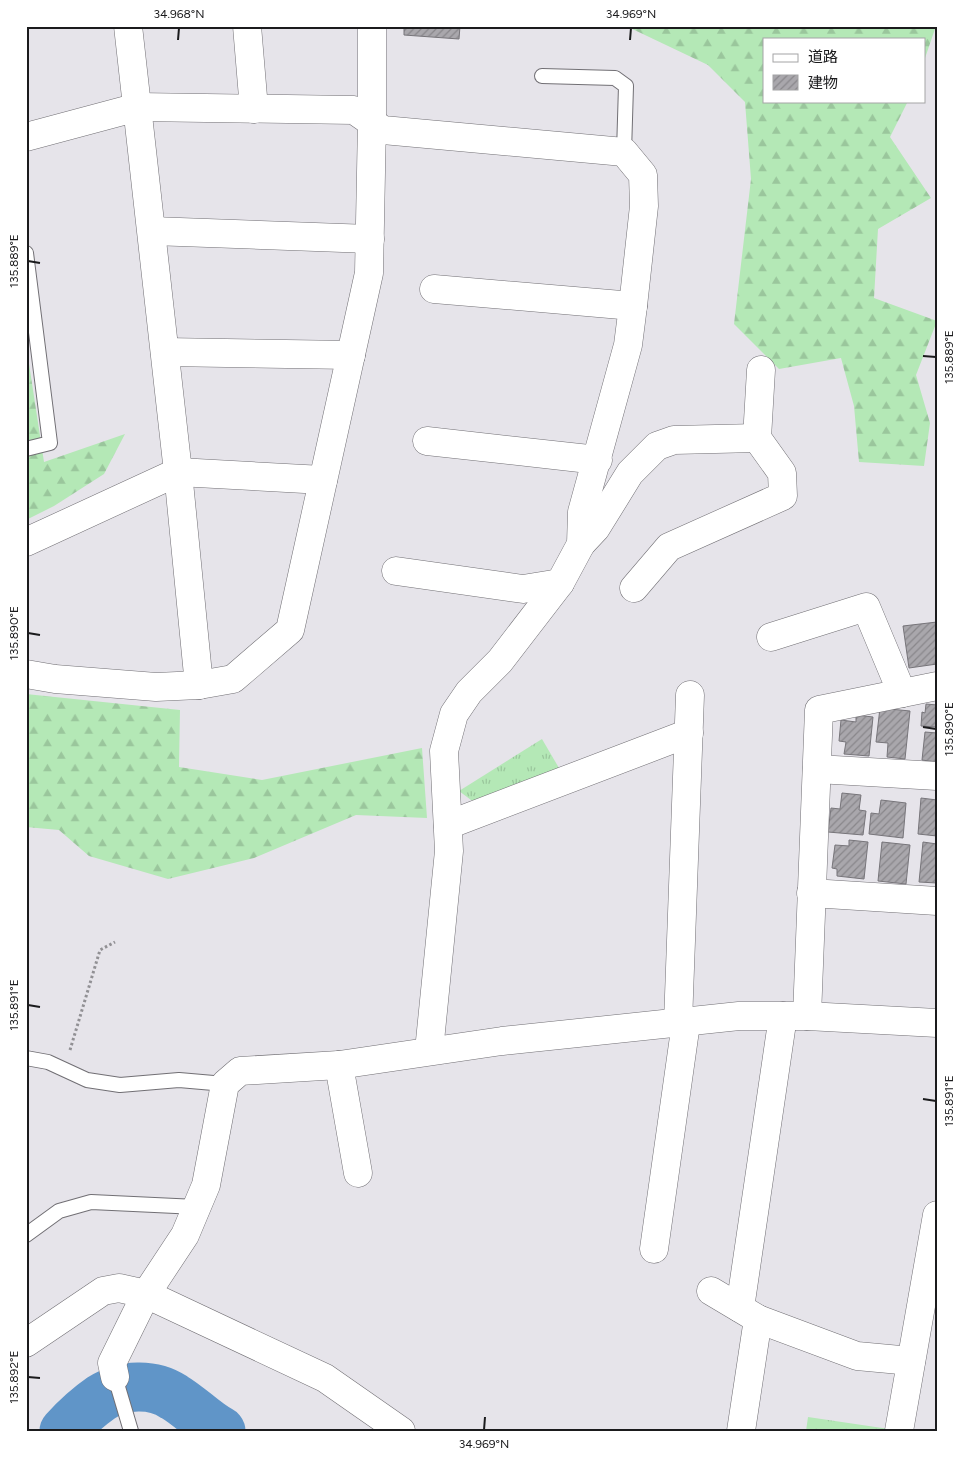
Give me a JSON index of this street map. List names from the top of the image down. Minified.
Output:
{"legend":["道路","建物"],"coordinates":["34.968°N","34.969°N","135.889°E","135.890°E","135.891°E","135.892°E"]}
